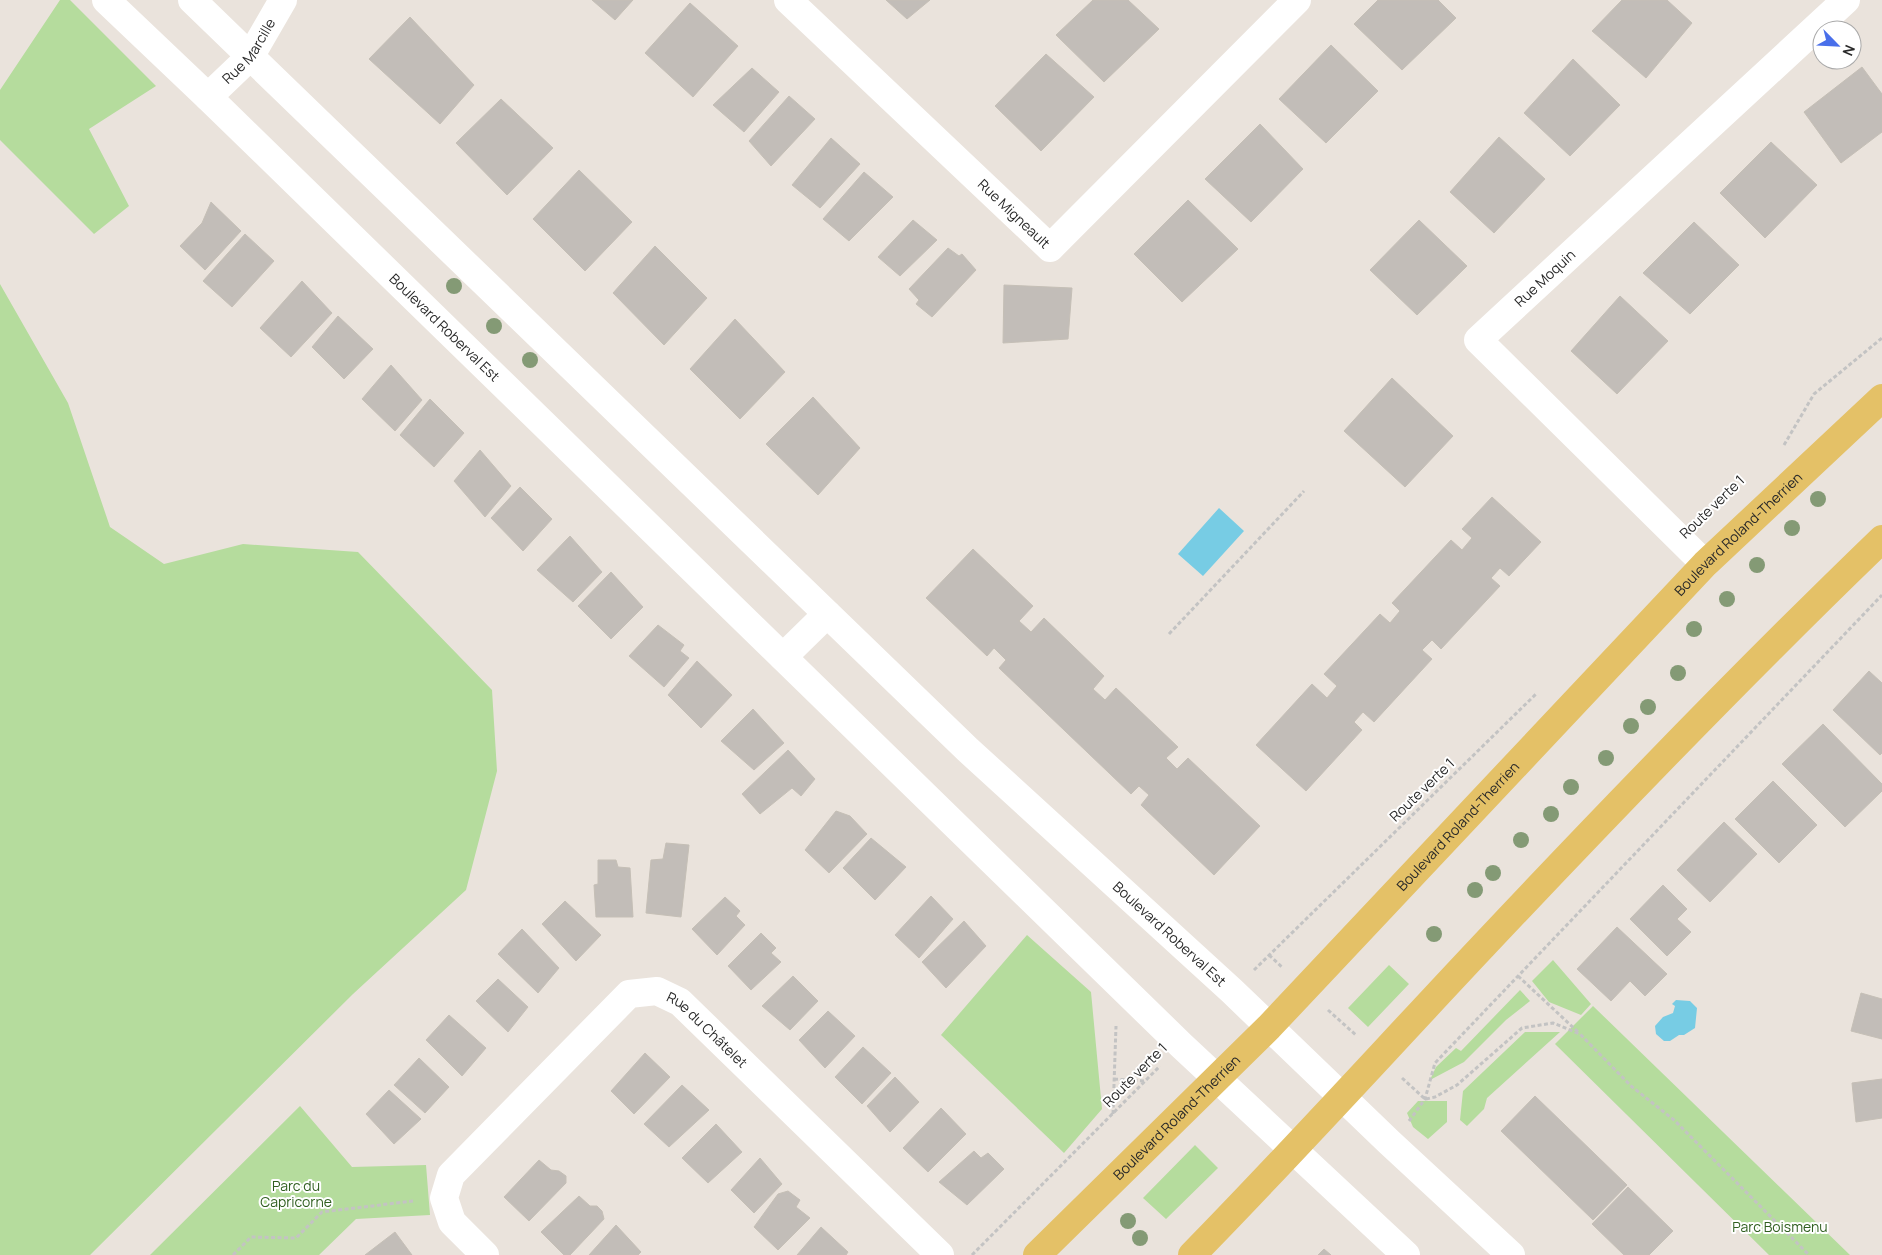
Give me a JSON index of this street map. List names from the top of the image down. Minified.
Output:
{"streets":{"main road":["Boulevard Roland-Therrien"],"street":["Rue Marcille","Rue Migneault","Rue Moquin","Boulevard Roberval Est","Rue du Châtelet"],"path":["Route verte 1"]},"crossings":[["Rue Marcille","Boulevard Roberval Est"],["Rue Moquin","Boulevard Roland-Therrien"],["Boulevard Roberval Est","Route verte 1"],["Boulevard Roberval Est","Boulevard Roland-Therrien"]],"parks":["Parc du Capricorne","Parc Boismenu"],"north":"bottom right"}
